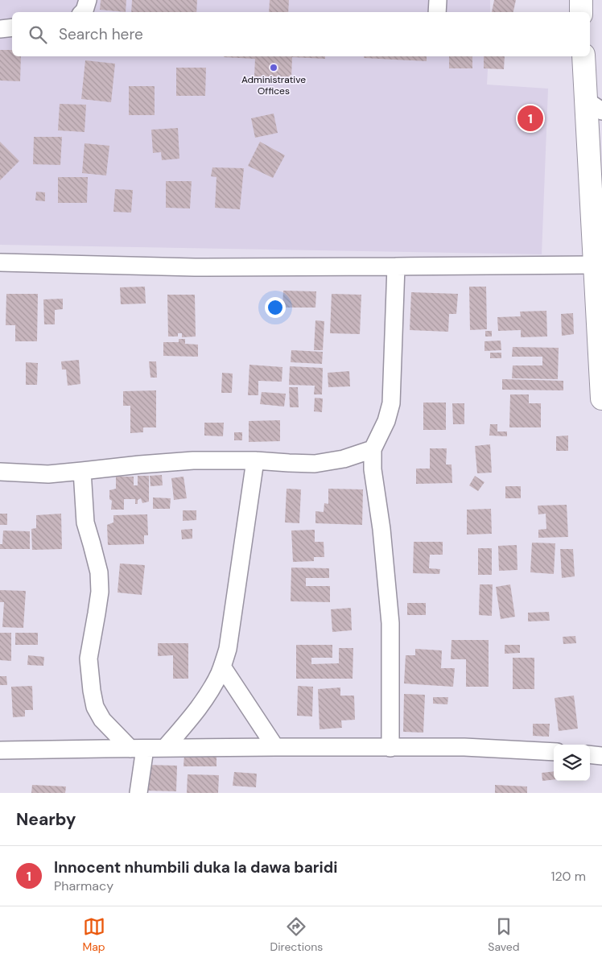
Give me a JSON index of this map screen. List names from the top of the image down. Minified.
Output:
{"places":["Administrative Offices"],"page":{"search":"Search here","pins":"1","heading":"Nearby","list":[{"mark":"1","name":"Innocent nhumbili duka la dawa baridi","note":"Pharmacy","value":"120 m"}],"nav":["Map","Directions","Saved"]}}
